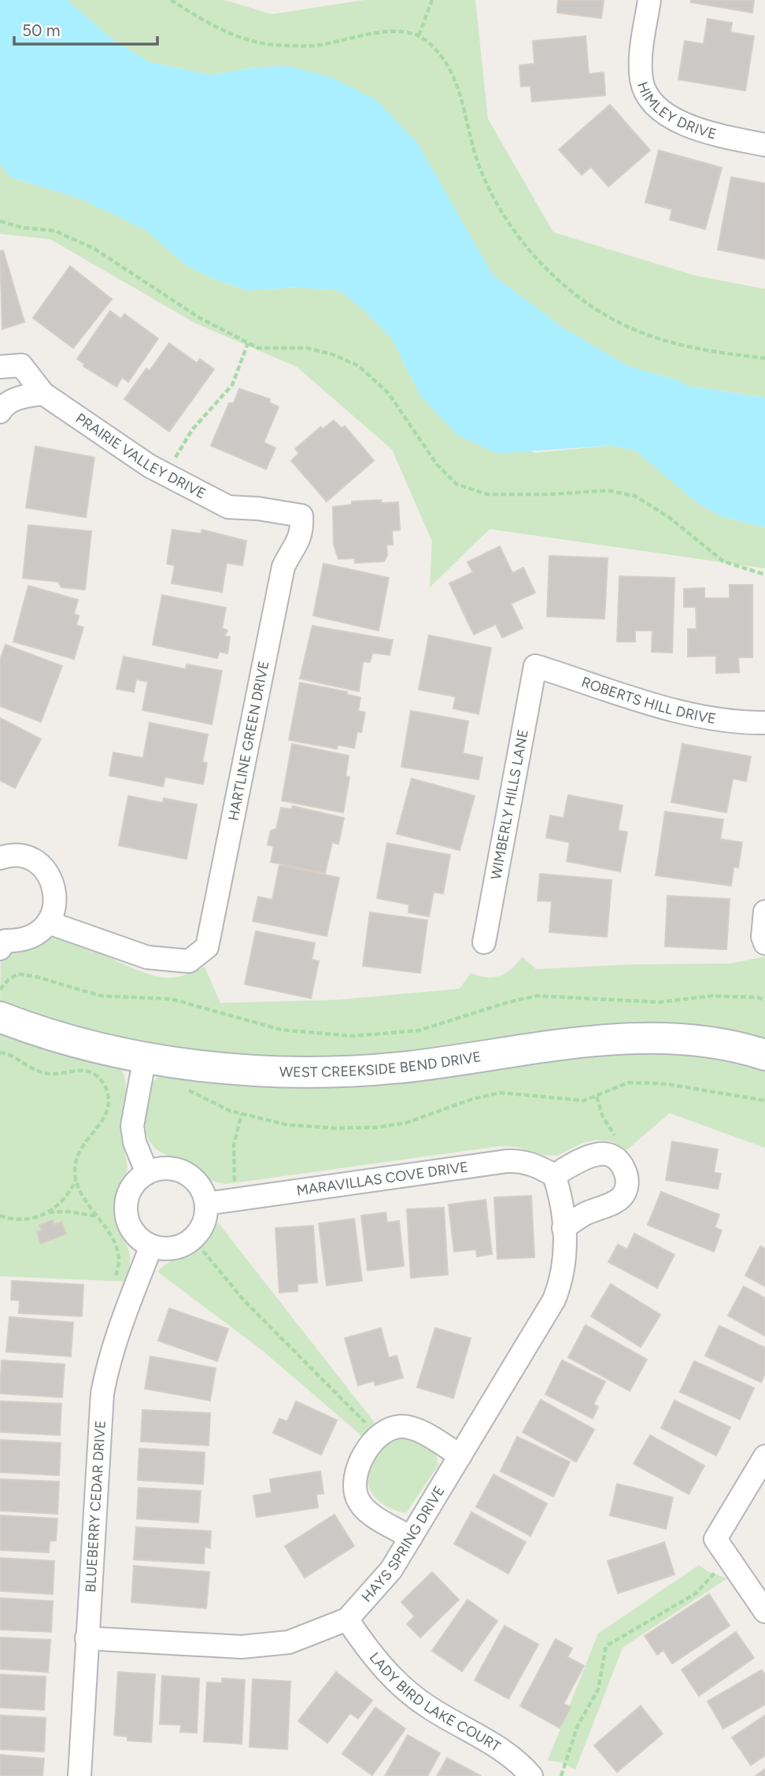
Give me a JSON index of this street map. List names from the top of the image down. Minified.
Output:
{"streets":{"street":["HIMLEY DRIVE","PRAIRIE VALLEY DRIVE","ROBERTS HILL DRIVE","HARTLINE GREEN DRIVE","WIMBERLY HILLS LANE","WEST CREEKSIDE BEND DRIVE","MARAVILLAS COVE DRIVE","BLUEBERRY CEDAR DRIVE","HAYS SPRING DRIVE","LADY BIRD LAKE COURT"]},"crossings":[["PRAIRIE VALLEY DRIVE","HARTLINE GREEN DRIVE"],["ROBERTS HILL DRIVE","WIMBERLY HILLS LANE"],["MARAVILLAS COVE DRIVE","BLUEBERRY CEDAR DRIVE"],["MARAVILLAS COVE DRIVE","HAYS SPRING DRIVE"],["BLUEBERRY CEDAR DRIVE","HAYS SPRING DRIVE"],["HAYS SPRING DRIVE","LADY BIRD LAKE COURT"]],"scale_bar":"50 m"}
